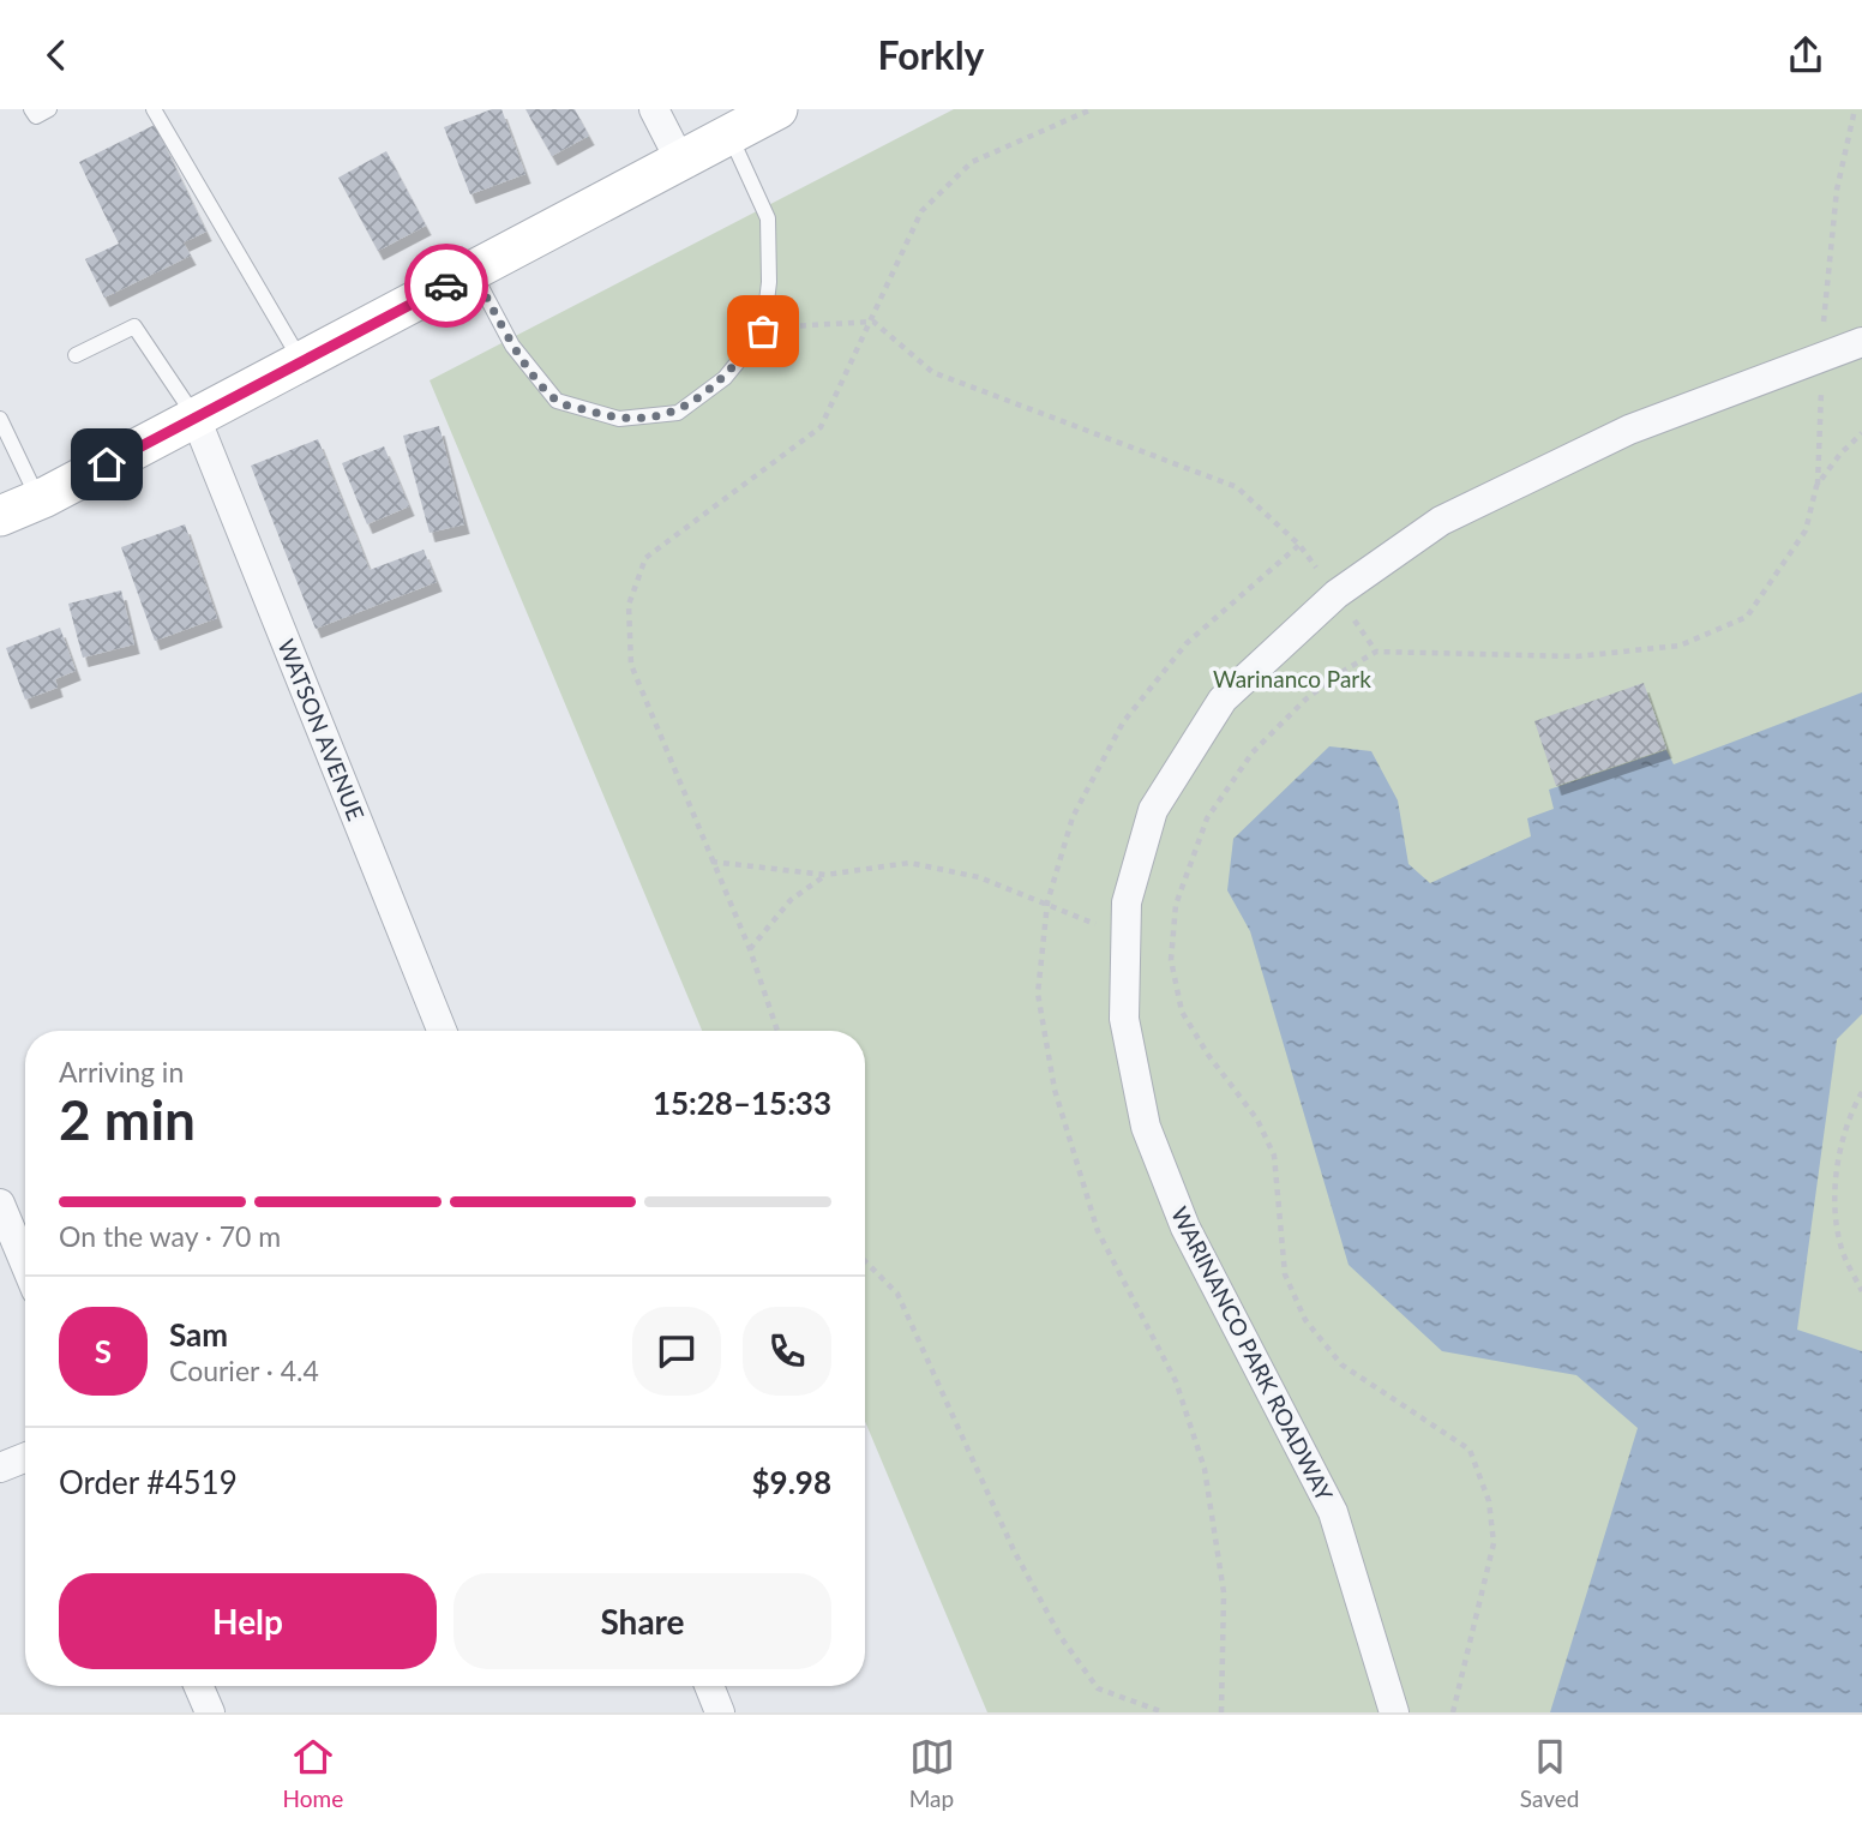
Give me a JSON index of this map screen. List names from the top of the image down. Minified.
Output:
{"streets":{"street":["WATSON AVENUE","WARINANCO PARK ROADWAY"]},"parks":["Warinanco Park"],"page":{"header":"Forkly","heading":["2 min","Arriving in","15:28–15:33"],"panel":["Sam","Courier · 4.4","Order #4519","$9.98"],"bar":"On the way · 70 m","round":"S","buttons":["Help","Share"],"tabs":["Home","Map","Saved"]}}
